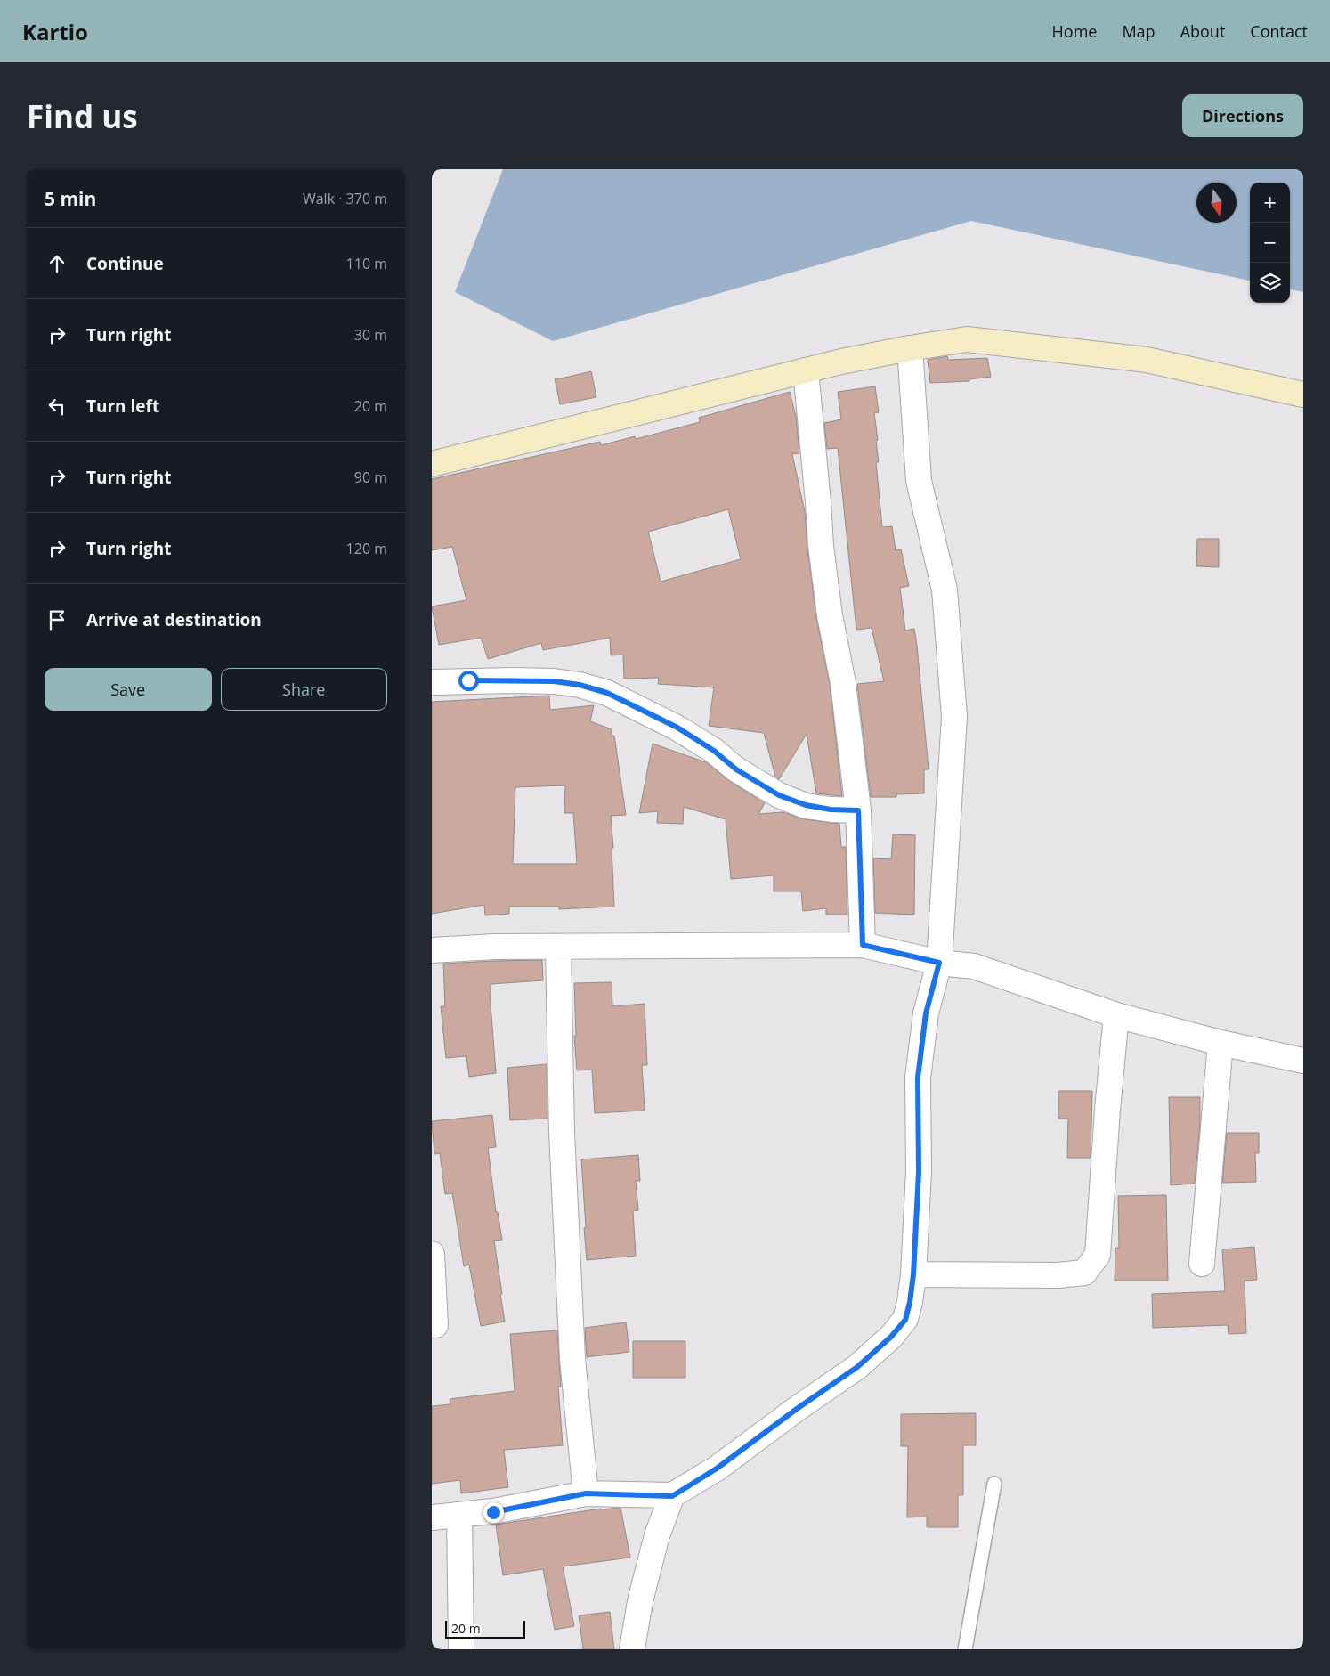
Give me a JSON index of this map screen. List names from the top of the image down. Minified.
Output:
{"scale_bar":"20 m","north":"bottom","page":{"header":"Kartio","nav":["Home","Map","About","Contact"],"buttons":["Directions",["Save","Share"]],"title":"Find us","heading":["5 min","Walk · 370 m"],"map_buttons":["+","−"],"list":[["Continue","110 m"],["Turn right","30 m"],["Turn left","20 m"],["Turn right","90 m"],["Turn right","120 m"],"Arrive at destination"],"scale":"20 m"}}
